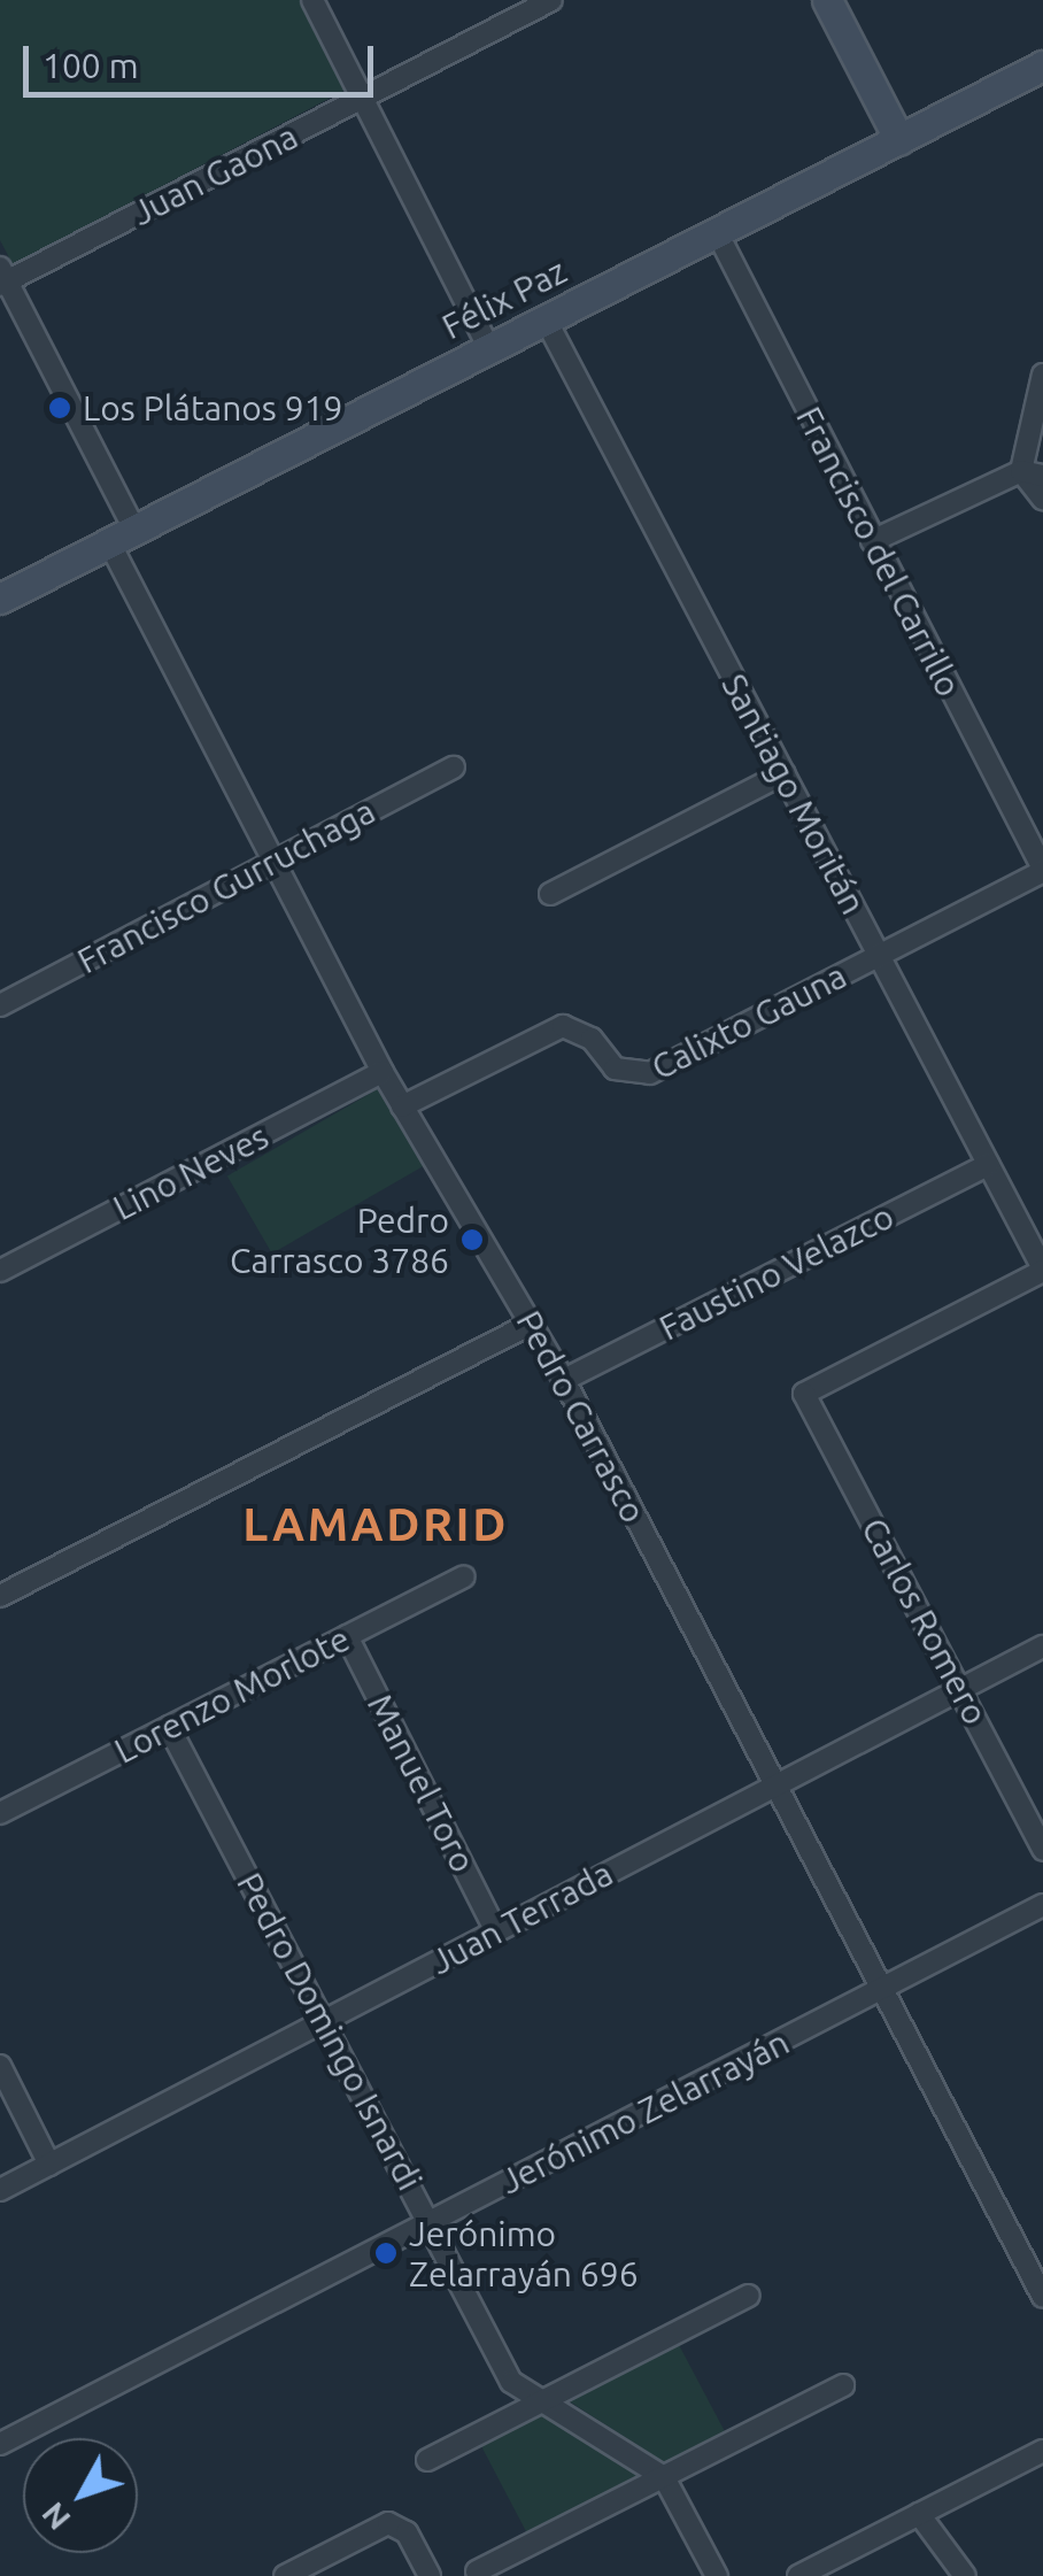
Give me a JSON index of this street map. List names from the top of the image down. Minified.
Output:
{"streets":{"main road":["Félix Paz"],"street":["Juan Gaona","Francisco del Carrillo","Santiago Moritán","Francisco Gurruchaga","Calixto Gauna","Lino Neves","Faustino Velazco","Pedro Carrasco","Carlos Romero","Lorenzo Morlote","Manuel Toro","Juan Terrada","Pedro Domingo Isnardi","Jerónimo Zelarrayán"]},"crossings":[["Juan Gaona","Pedro Carrasco"],["Félix Paz","Francisco del Carrillo"],["Félix Paz","Santiago Moritán"],["Félix Paz","Pedro Carrasco"],["Francisco del Carrillo","Calixto Gauna"],["Santiago Moritán","Calixto Gauna"],["Santiago Moritán","Faustino Velazco"],["Santiago Moritán","Carlos Romero"],["Francisco Gurruchaga","Pedro Carrasco"],["Calixto Gauna","Pedro Carrasco"],["Lino Neves","Pedro Carrasco"],["Faustino Velazco","Pedro Carrasco"],["Pedro Carrasco","Juan Terrada"],["Pedro Carrasco","Jerónimo Zelarrayán"],["Carlos Romero","Juan Terrada"],["Lorenzo Morlote","Manuel Toro"],["Lorenzo Morlote","Pedro Domingo Isnardi"],["Manuel Toro","Juan Terrada"],["Juan Terrada","Pedro Domingo Isnardi"],["Pedro Domingo Isnardi","Jerónimo Zelarrayán"]],"districts":["LAMADRID"],"places":["Los Plátanos 919","Pedro Carrasco 3786","Jerónimo Zelarrayán 696"],"scale_bar":"100 m","north":"bottom left"}
